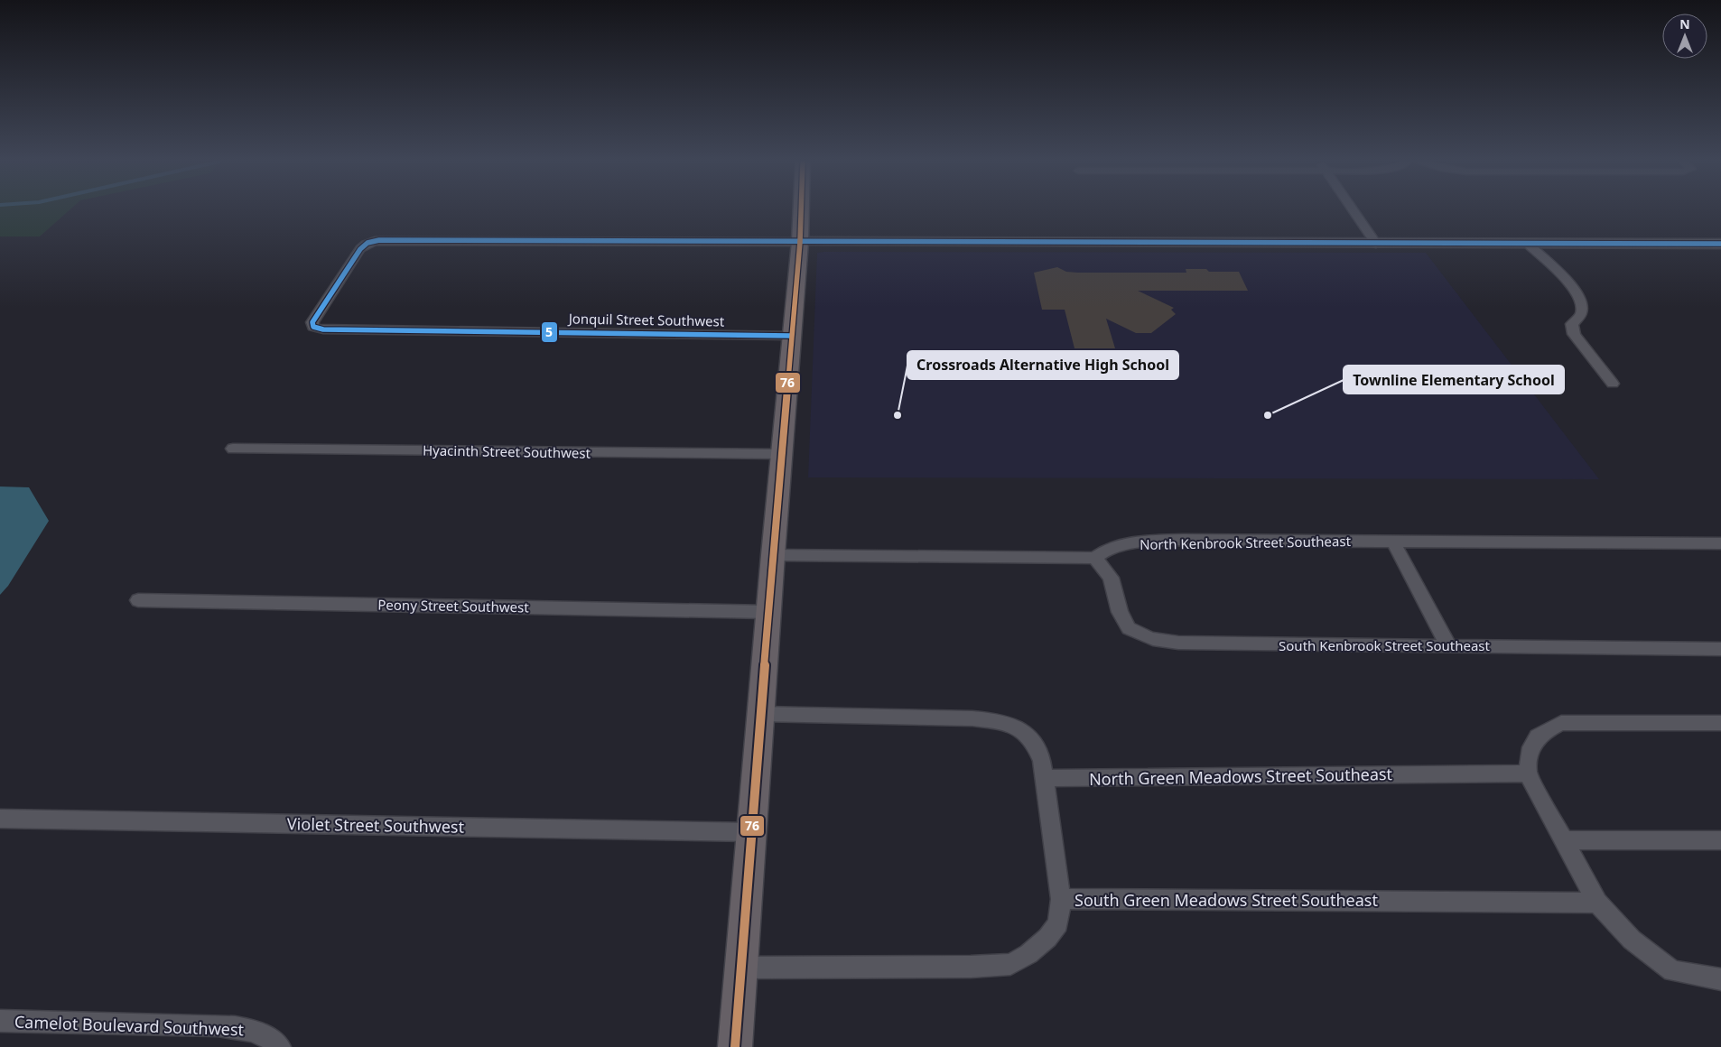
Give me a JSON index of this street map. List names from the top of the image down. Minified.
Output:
{"streets":{"street":["Jonquil Street Southwest","Hyacinth Street Southwest","North Kenbrook Street Southeast","Peony Street Southwest","South Kenbrook Street Southeast","North Green Meadows Street Southeast","Violet Street Southwest","South Green Meadows Street Southeast","Camelot Boulevard Southwest"]},"crossings":[["North Kenbrook Street Southeast","South Kenbrook Street Southeast"]],"places":["Crossroads Alternative High School","Townline Elementary School"],"lines":["transit line 76","transit line 5"],"north":"top"}
